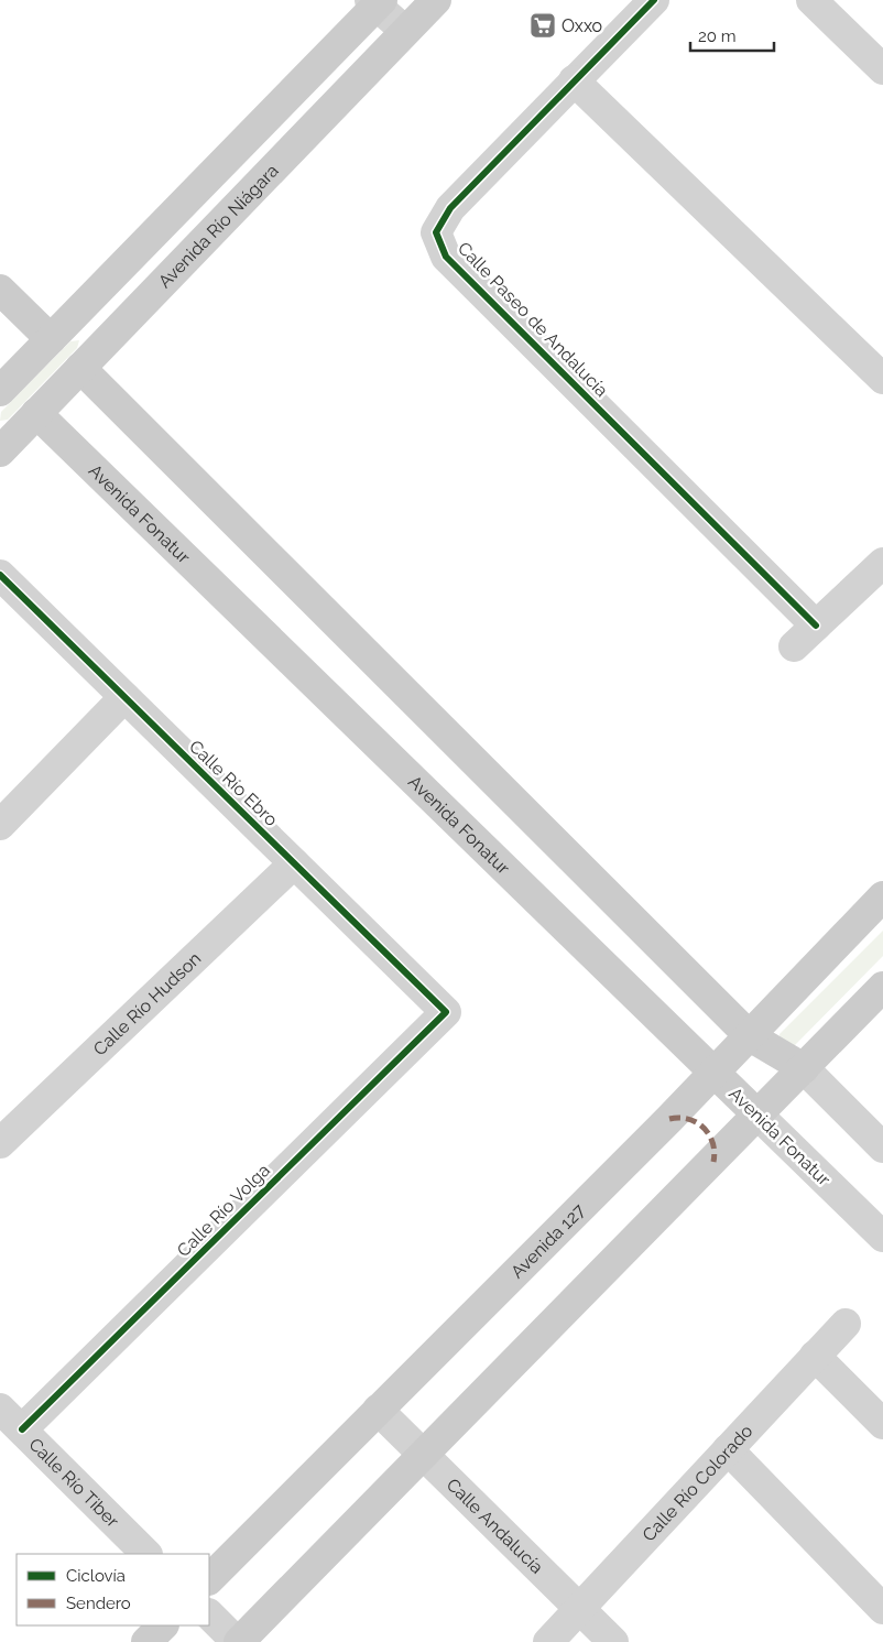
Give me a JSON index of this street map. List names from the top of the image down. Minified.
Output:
{"streets":{"main road":["Avenida Río Niágara","Avenida Fonatur","Avenida 127"],"street":["Calle Paseo de Andalucía","Calle Río Ebro","Calle Río Hudson","Calle Río Volga","Calle Río Tiber","Calle Río Colorado","Calle Andalucía"]},"crossings":[["Avenida Río Niágara","Avenida Fonatur"],["Avenida Fonatur","Avenida 127"],["Calle Río Ebro","Calle Río Hudson"],["Calle Río Ebro","Calle Río Volga"],["Calle Río Volga","Calle Río Tiber"],["Avenida 127","Calle Andalucía"],["Calle Río Colorado","Calle Andalucía"]],"places":{"supermarket":["Oxxo"]},"legend":["Ciclovía","Sendero"],"scale_bar":"20 m"}
